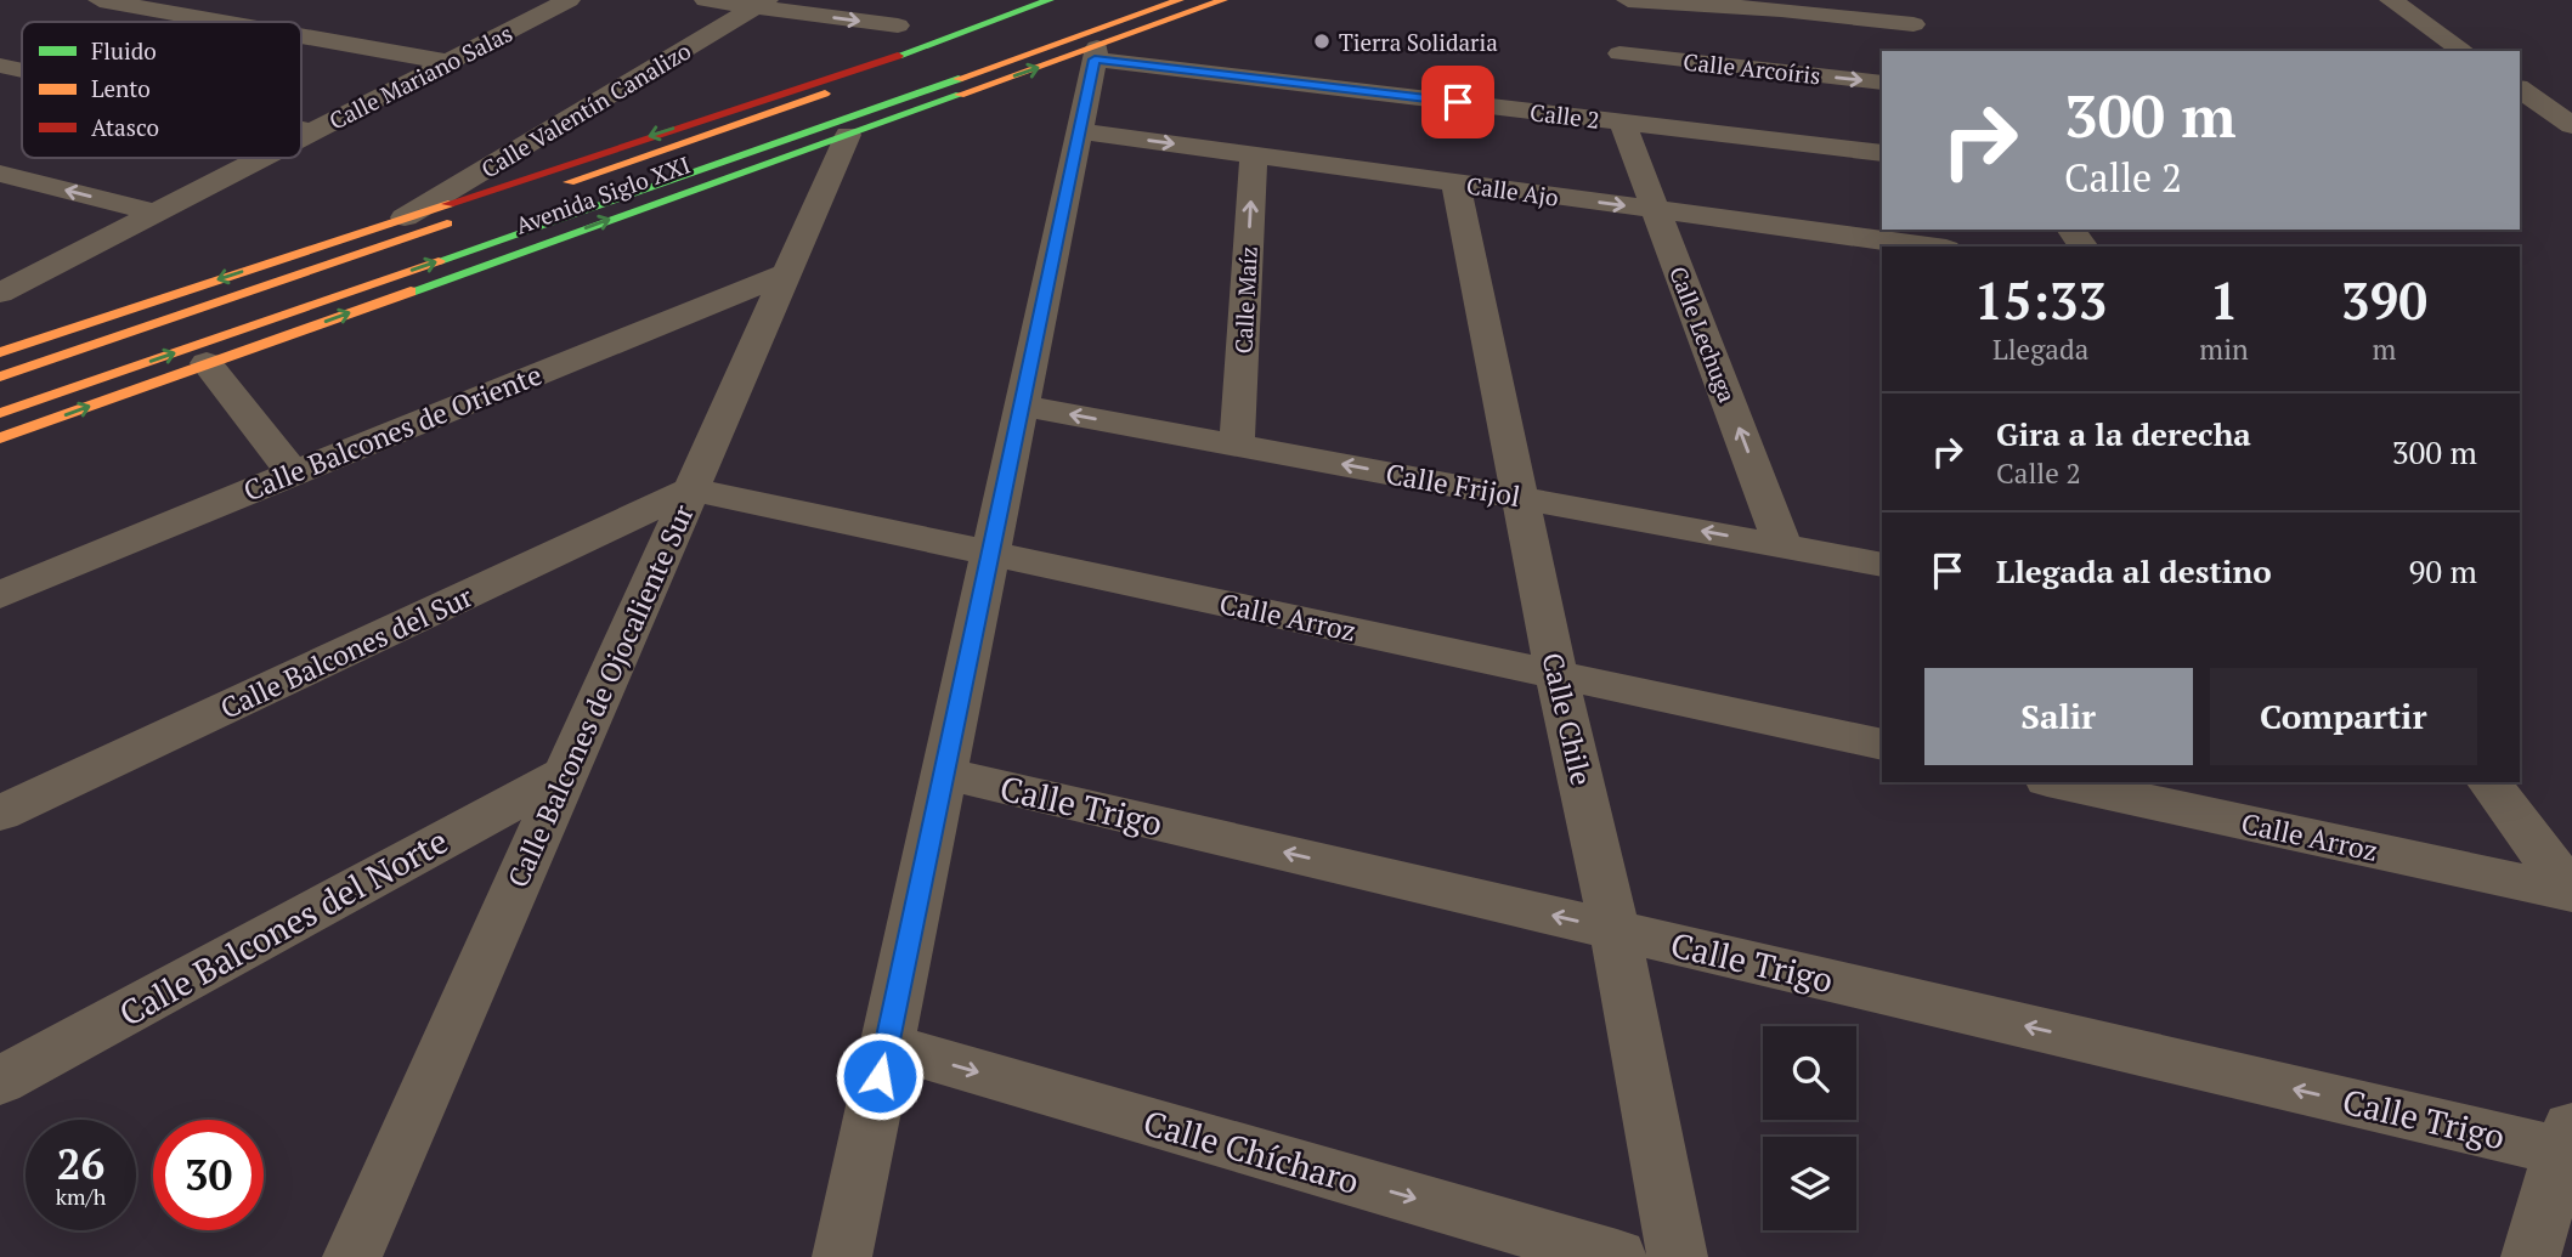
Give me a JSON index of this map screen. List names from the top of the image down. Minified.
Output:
{"streets":{"main road":["Avenida Siglo XXI"],"street":["Calle Arcoíris","Calle Mariano Salas","Calle Valentín Canalizo","Calle 2","Calle Ajo","Calle Maíz","Calle Lechuga","Calle Balcones de Oriente","Calle Frijol","Calle Arroz","Calle Balcones del Sur","Calle Balcones de Ojocaliente Sur","Calle Chile","Calle Trigo","Calle Balcones del Norte","Calle Chícharo"]},"crossings":[["Calle Valentín Canalizo","Avenida Siglo XXI"],["Calle 2","Avenida Siglo XXI"],["Calle 2","Calle Lechuga"],["Calle Ajo","Calle Maíz"],["Calle Ajo","Calle Lechuga"],["Calle Ajo","Calle Chile"],["Avenida Siglo XXI","Calle Balcones de Ojocaliente Sur"],["Calle Maíz","Calle Frijol"],["Calle Lechuga","Calle Frijol"],["Calle Balcones de Oriente","Calle Balcones de Ojocaliente Sur"],["Calle Frijol","Calle Chile"],["Calle Arroz","Calle Balcones del Sur"],["Calle Arroz","Calle Balcones de Ojocaliente Sur"],["Calle Arroz","Calle Chile"],["Calle Balcones del Sur","Calle Balcones de Ojocaliente Sur"],["Calle Balcones de Ojocaliente Sur","Calle Balcones del Norte"],["Calle Chile","Calle Trigo"]],"one_way":["Calle Arcoíris","Calle Ajo","Calle Lechuga","Calle Frijol","Calle Trigo","Calle Chícharo"],"places":["Tierra Solidaria"],"legend":["Fluido","Lento","Atasco"],"page":{"turn":["300 m","Calle 2"],"eta":["15:33","Llegada","1","min","390","m"],"list":[{"name":"Gira a la derecha","note":"Calle 2","value":"300 m"},{"name":"Llegada al destino","value":"90 m"}],"buttons":["Salir","Compartir"],"speed":"26 km/h","limit":"30"}}
